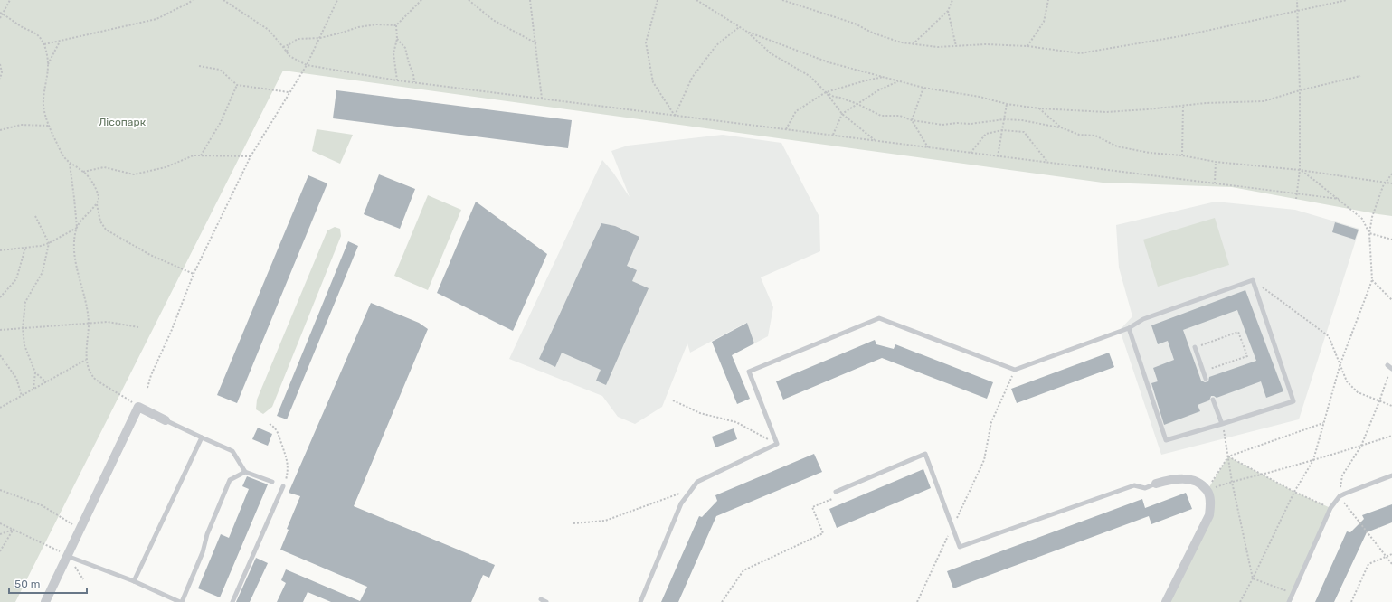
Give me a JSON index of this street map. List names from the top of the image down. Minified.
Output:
{"parks":["Лісопарк"],"scale_bar":"50 m"}
